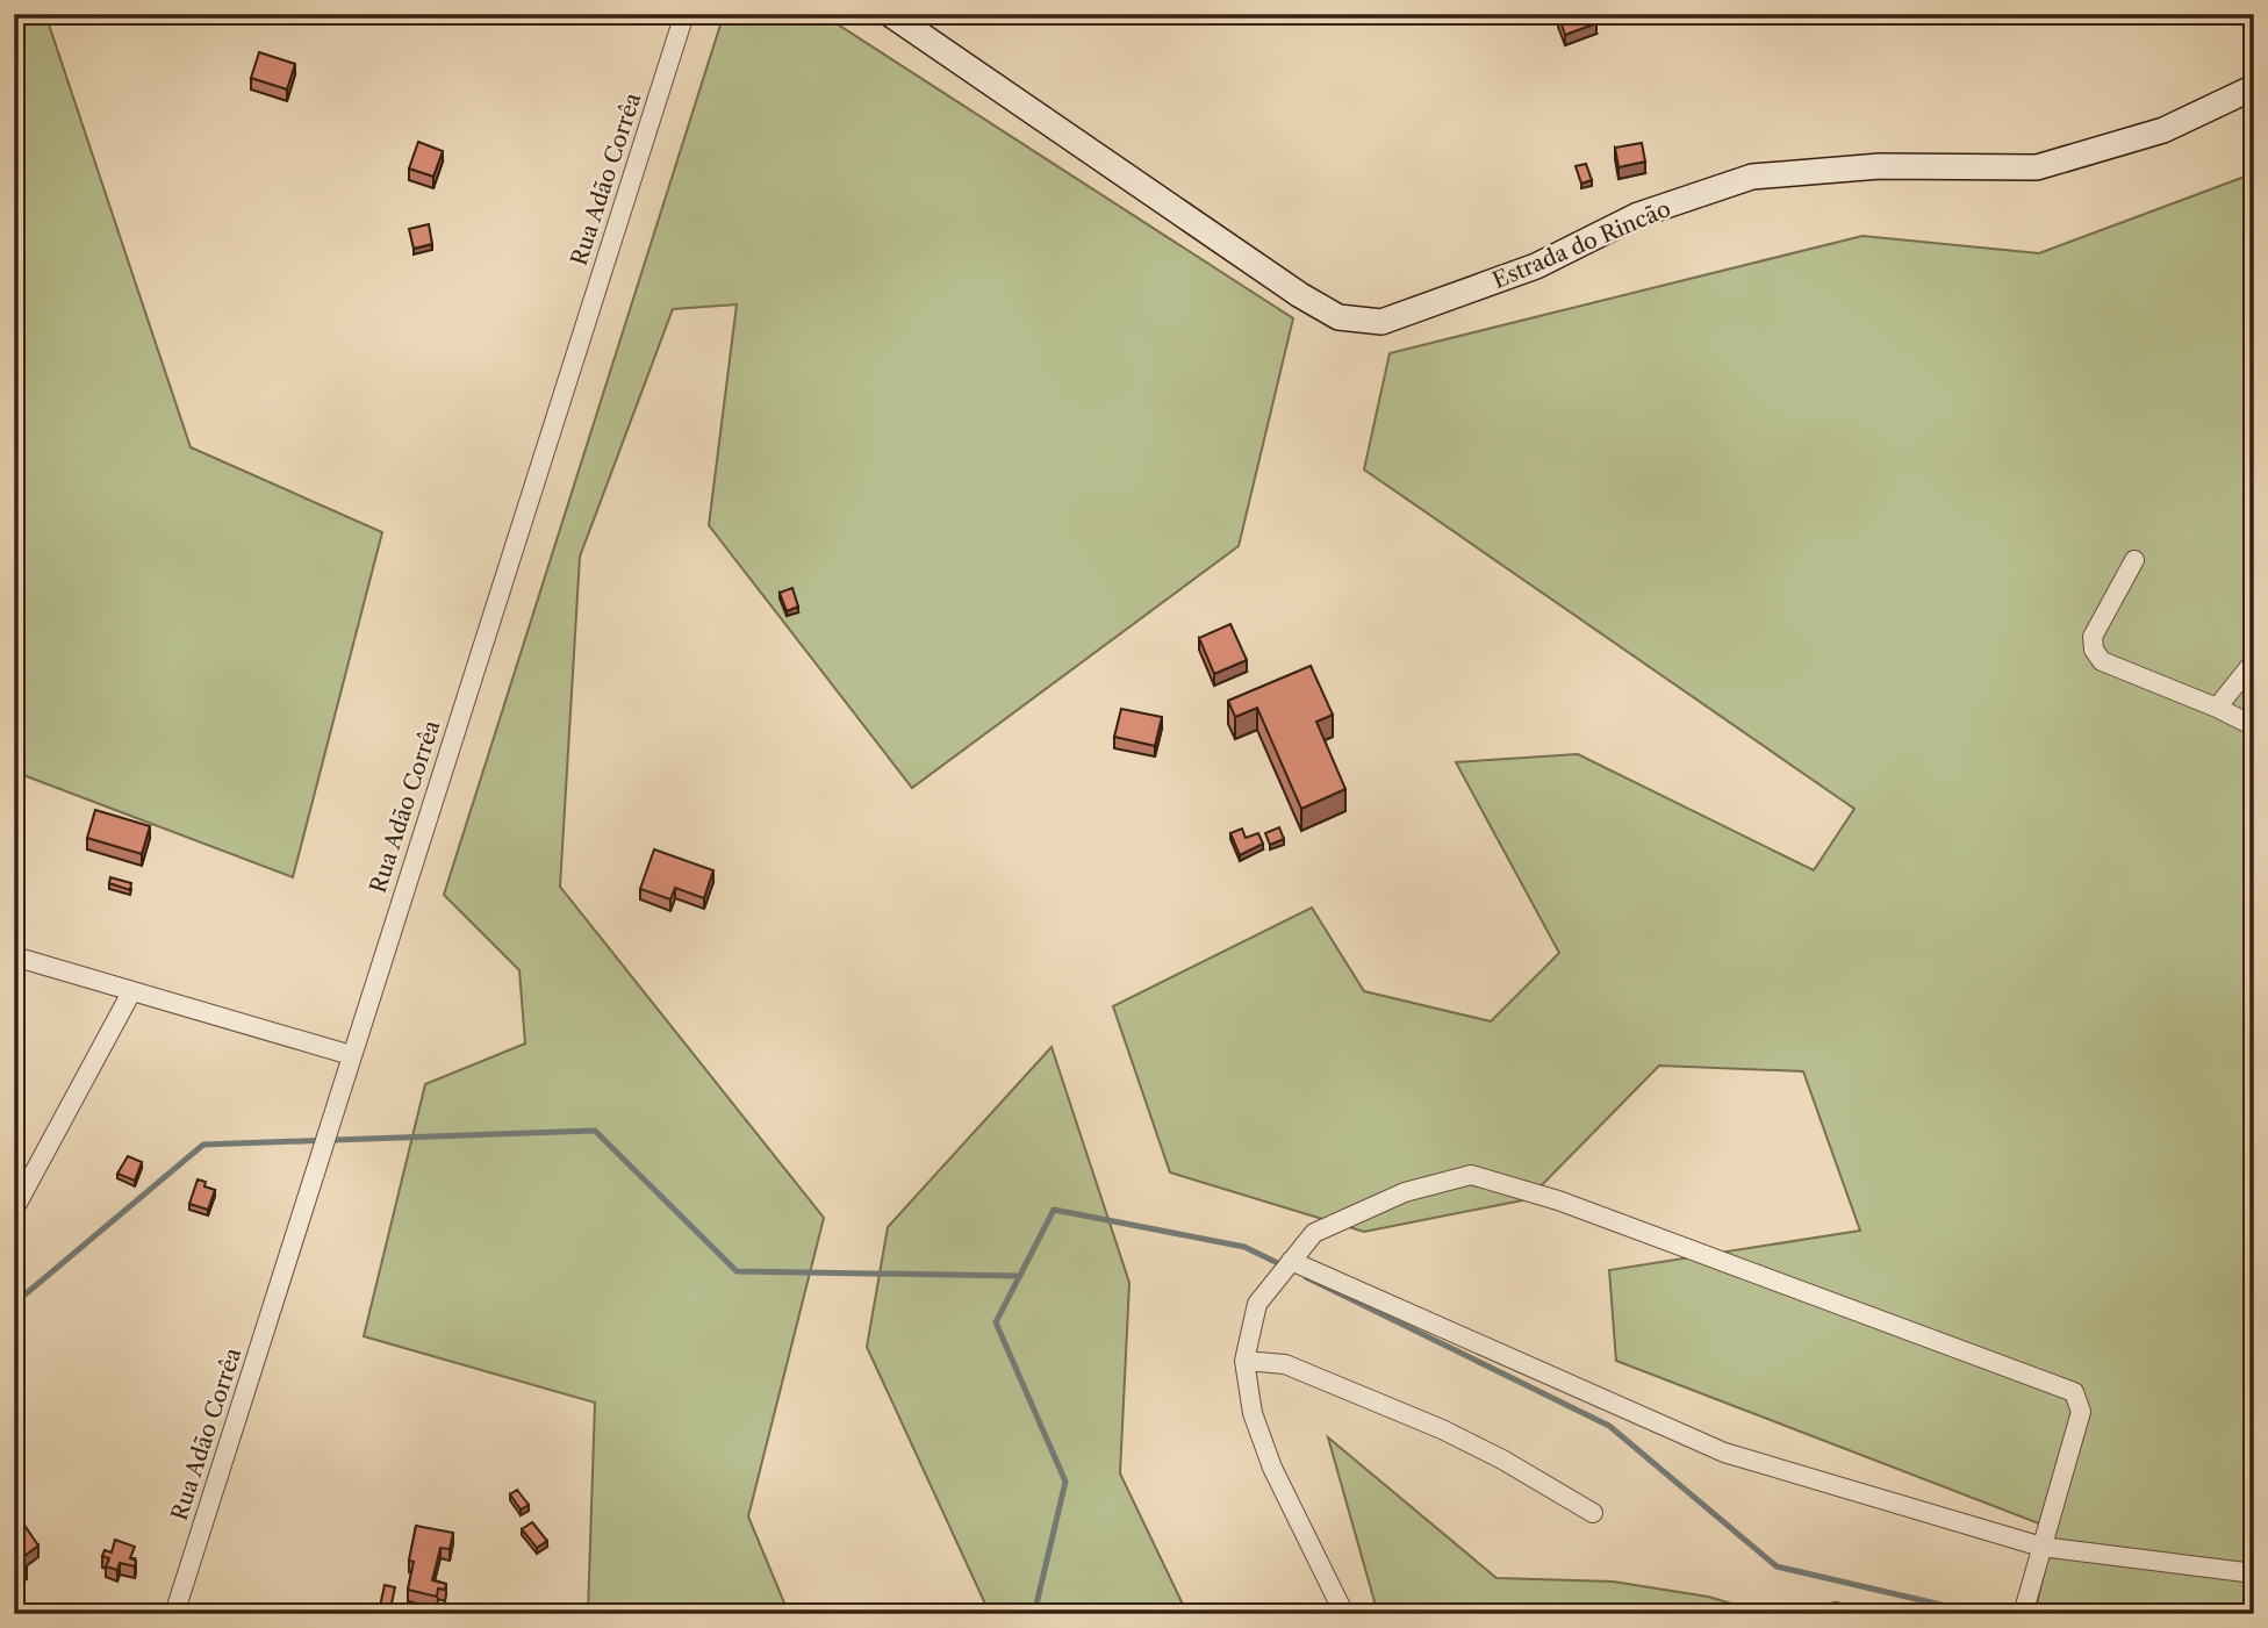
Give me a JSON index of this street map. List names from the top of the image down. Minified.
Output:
{"streets":{"street":["Rua Adão Corrêa","Estrada do Rincão"]}}
